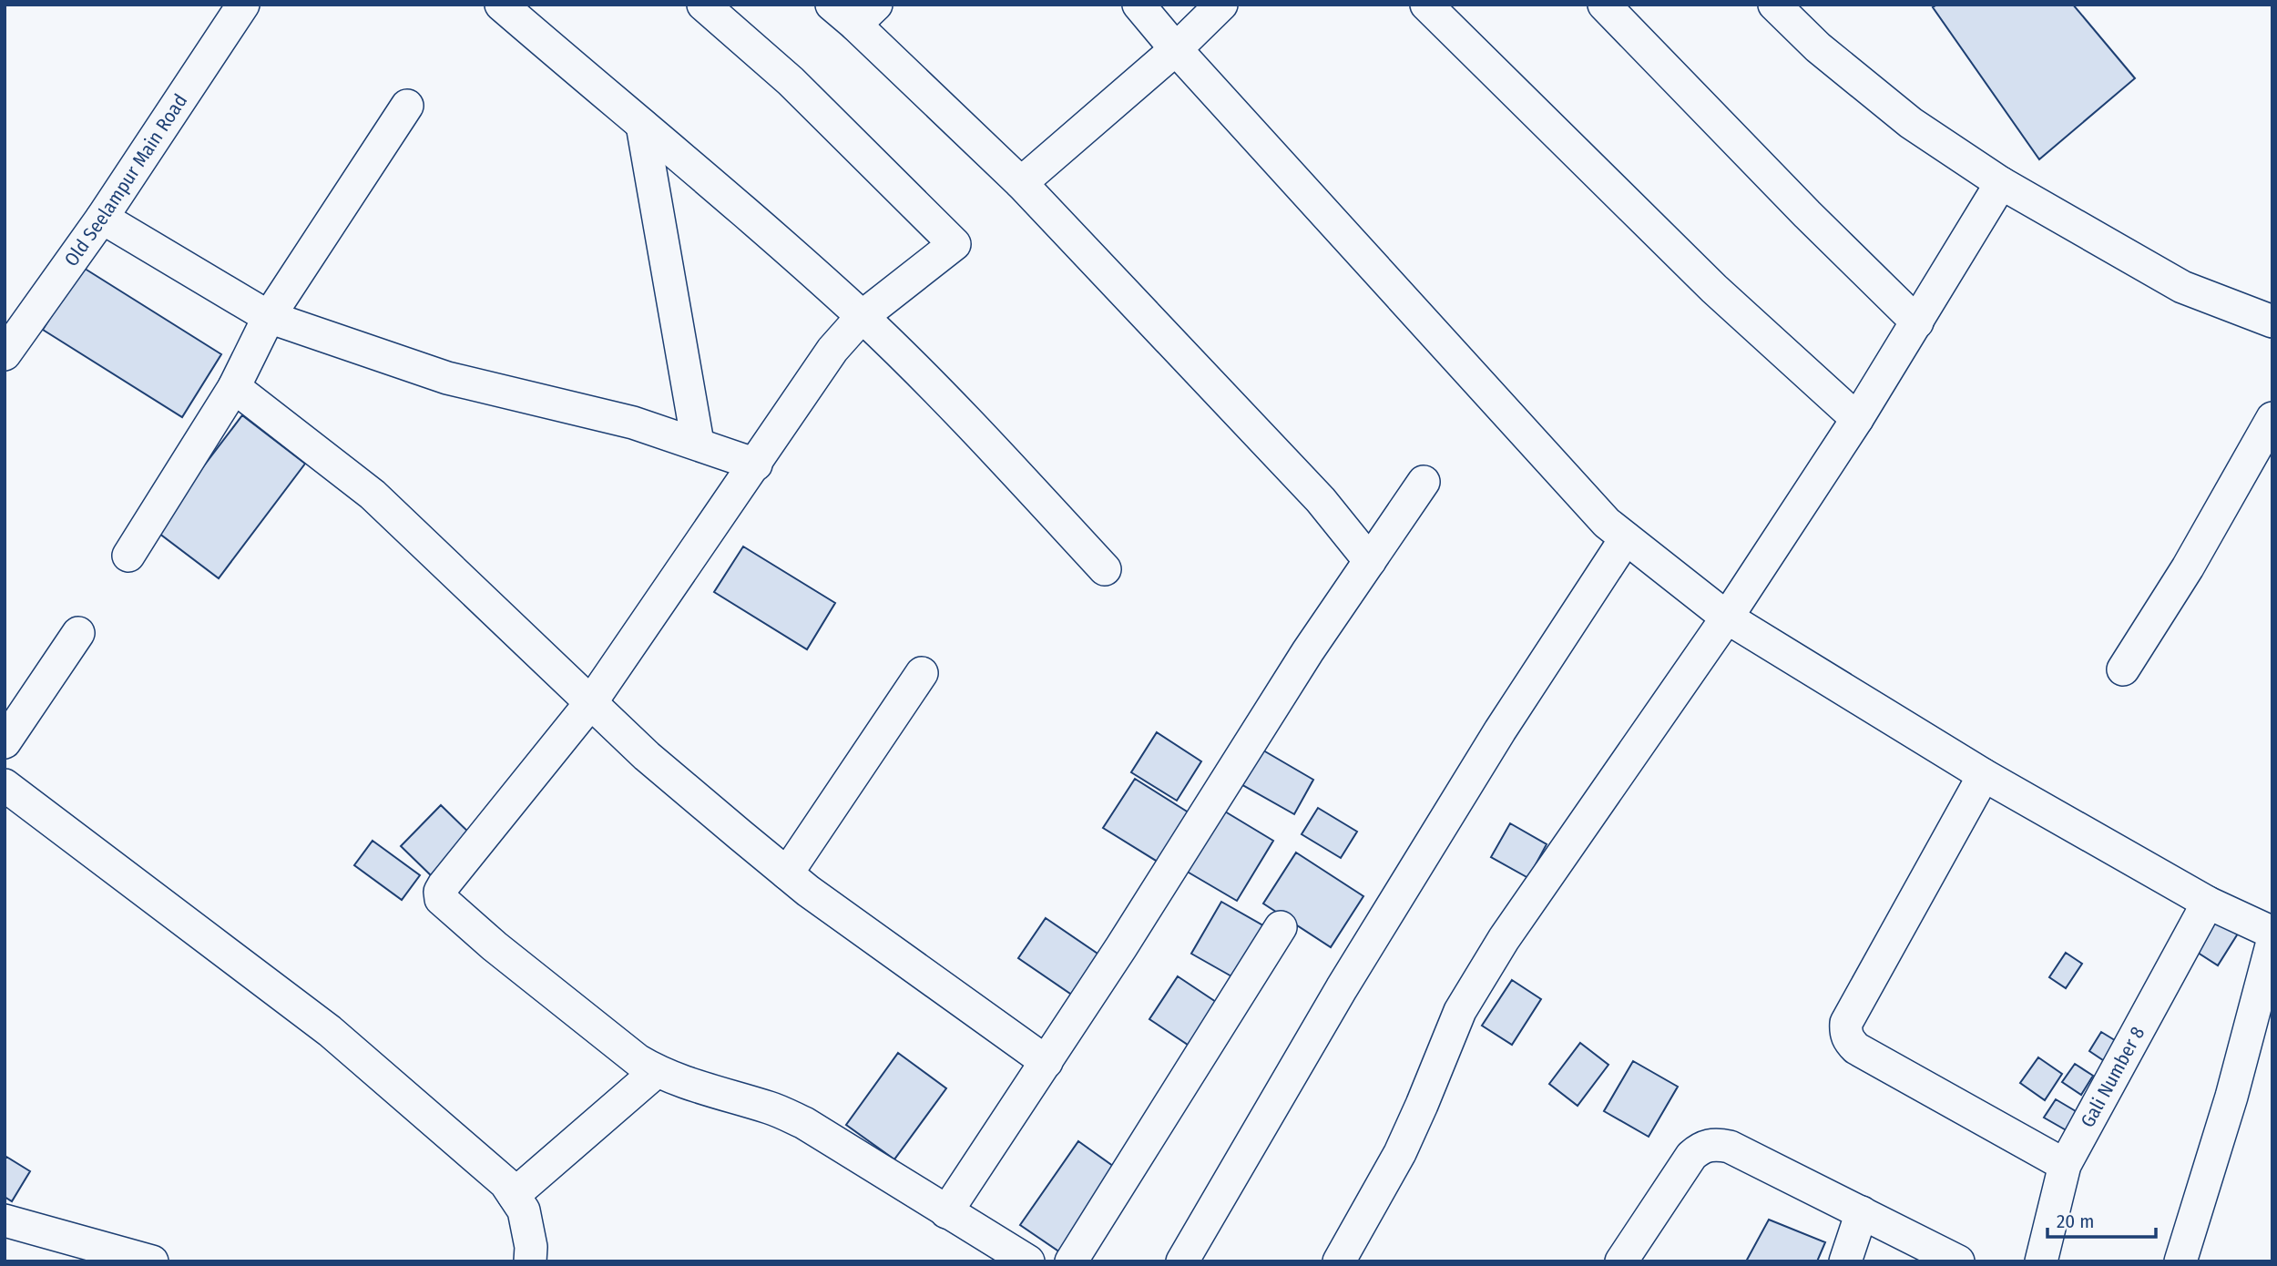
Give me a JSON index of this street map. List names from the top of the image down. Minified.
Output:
{"streets":{"street":["Old Seelampur Main Road","Gali Number 8"]},"scale_bar":"20 m"}
